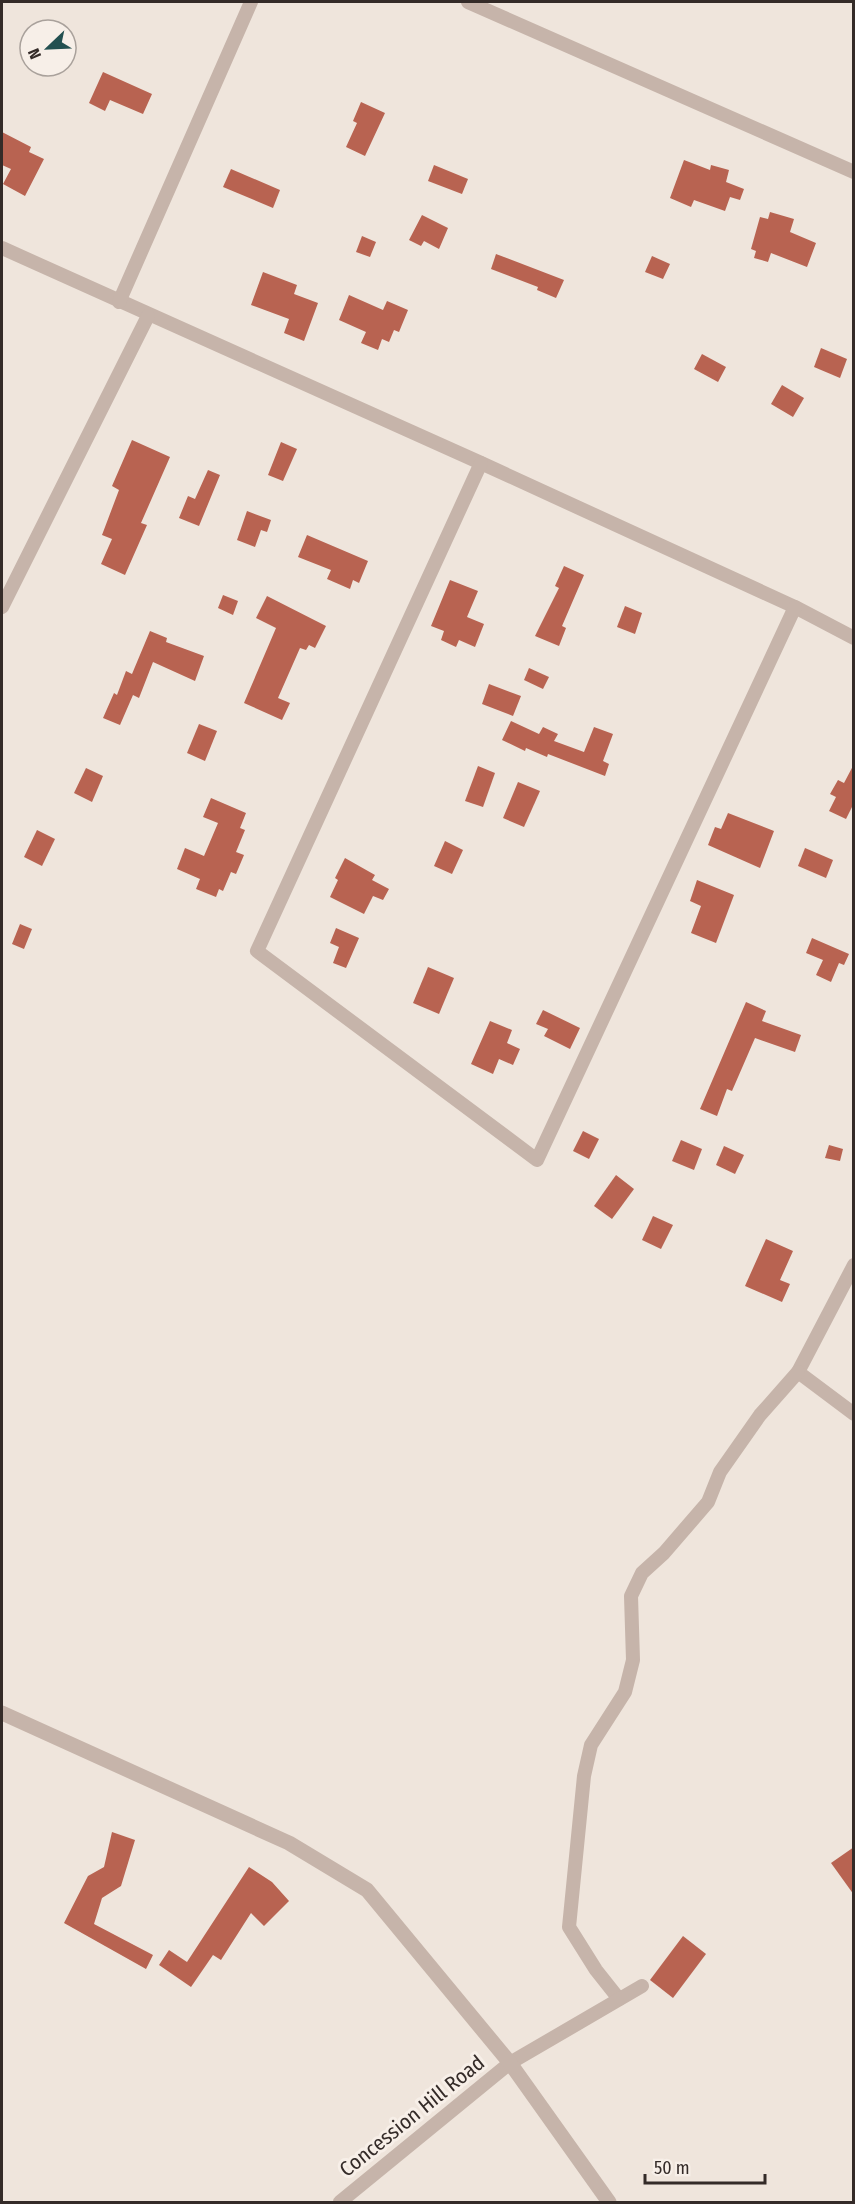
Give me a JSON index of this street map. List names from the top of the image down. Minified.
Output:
{"streets":{"street":["Concession Hill Road"]},"scale_bar":"50 m","north":"bottom left"}
